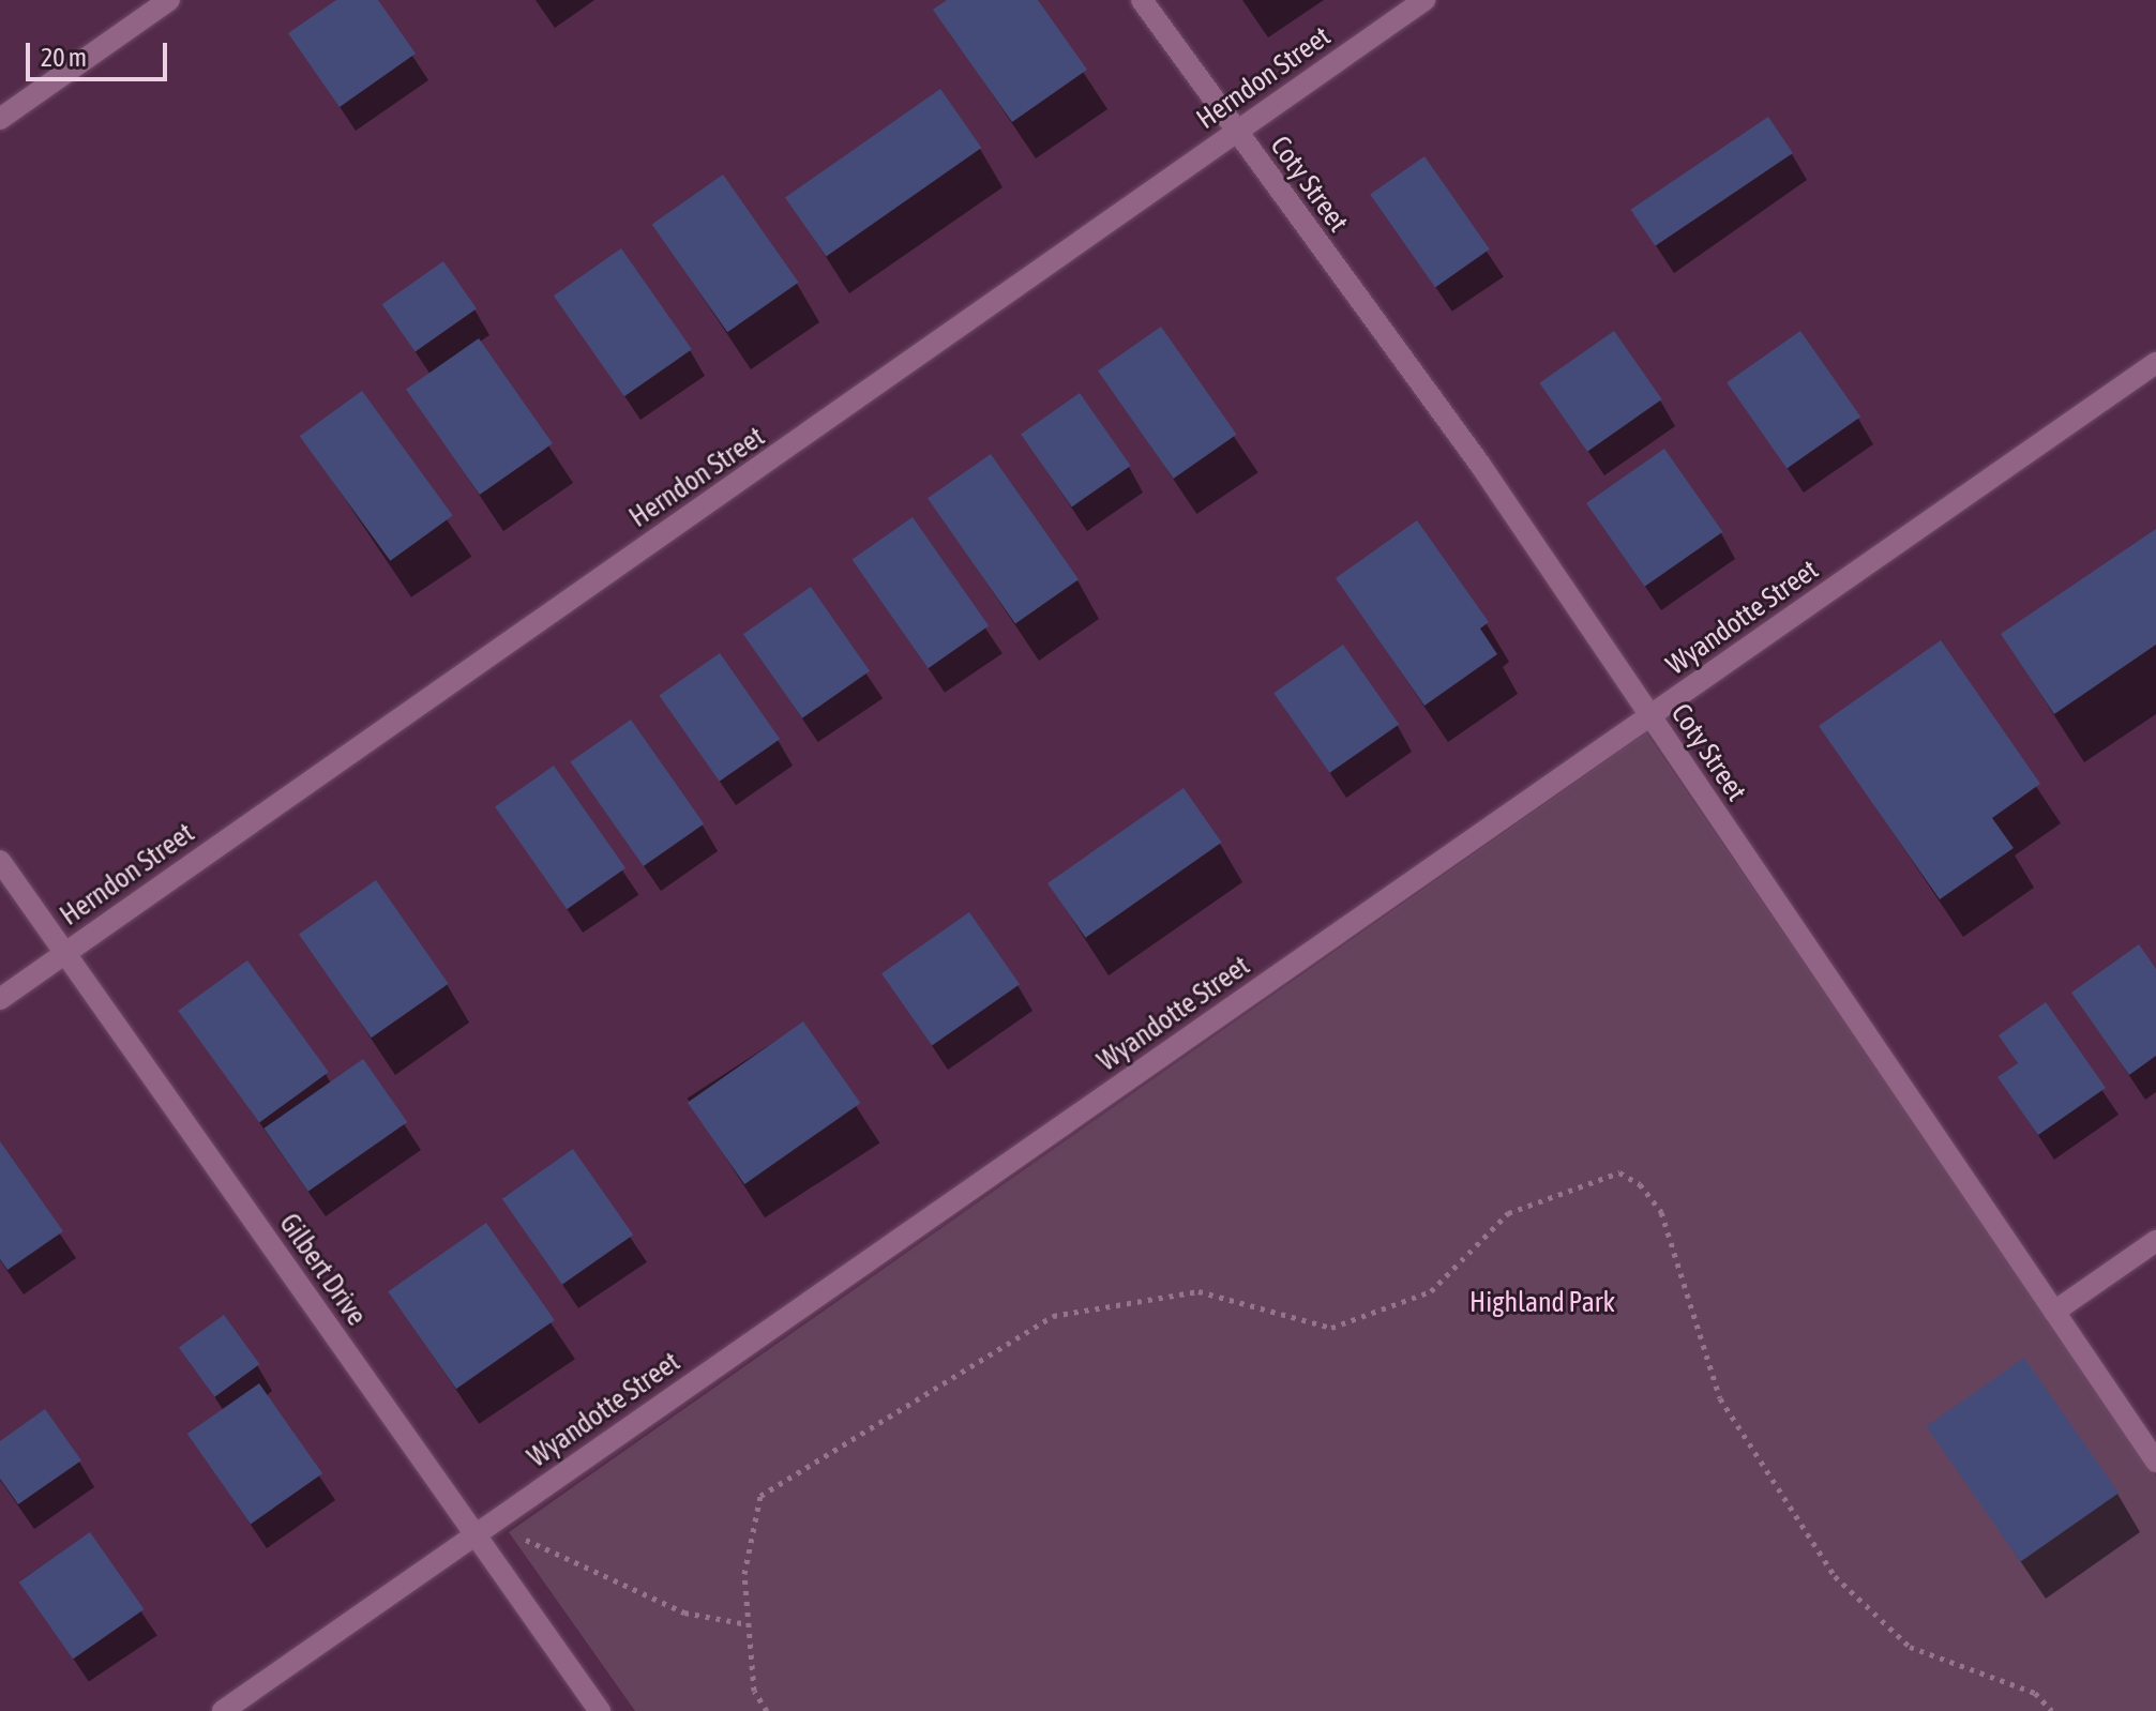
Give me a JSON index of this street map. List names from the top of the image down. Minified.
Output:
{"streets":{"street":["Herndon Street","Coty Street","Wyandotte Street","Gilbert Drive"]},"crossings":[["Herndon Street","Coty Street"],["Herndon Street","Gilbert Drive"],["Coty Street","Wyandotte Street"],["Wyandotte Street","Gilbert Drive"]],"parks":["Highland Park"],"scale_bar":"20 m"}
